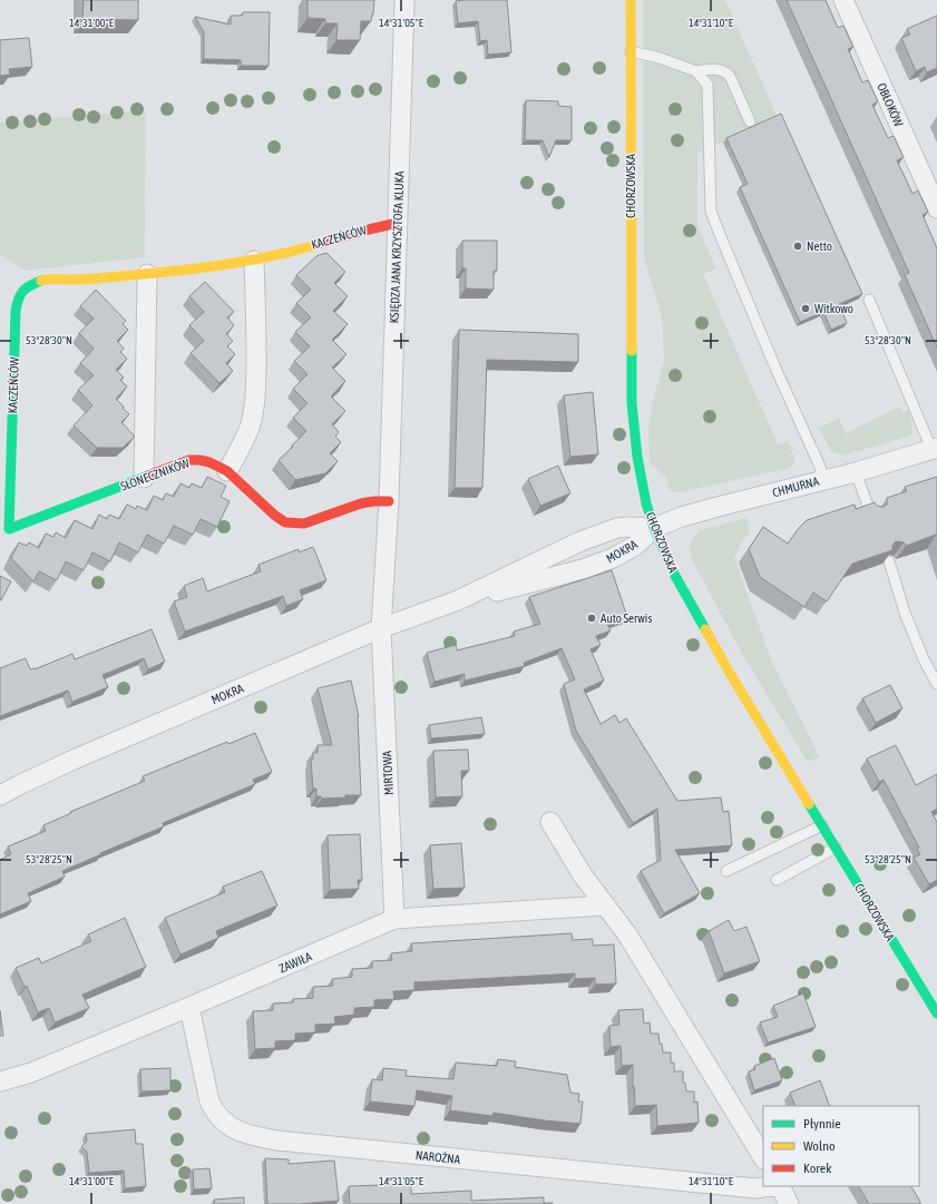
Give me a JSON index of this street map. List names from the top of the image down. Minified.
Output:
{"streets":{"street":["OBŁOKÓW","CHORZOWSKA","KACZEŃCÓW","KSIĘDZA JANA KRZYSZTOFA KLUKA","SŁONECZNIKÓW","CHMURNA","MOKRA","MIRTOWA","ZAWIŁA","NAROŻNA"]},"crossings":[["CHORZOWSKA","CHMURNA"],["CHORZOWSKA","MOKRA"],["KACZEŃCÓW","KSIĘDZA JANA KRZYSZTOFA KLUKA"],["KACZEŃCÓW","SŁONECZNIKÓW"],["KSIĘDZA JANA KRZYSZTOFA KLUKA","SŁONECZNIKÓW"],["KSIĘDZA JANA KRZYSZTOFA KLUKA","MOKRA"],["KSIĘDZA JANA KRZYSZTOFA KLUKA","MIRTOWA"],["CHMURNA","MOKRA"],["MOKRA","MIRTOWA"],["MIRTOWA","ZAWIŁA"],["ZAWIŁA","NAROŻNA"]],"places":["Netto","Witkowo","Auto Serwis"],"legend":["Płynnie","Wolno","Korek"],"coordinates":["14°31'00\"E","14°31'05\"E","14°31'10\"E","53°28'30\"N","53°28'25\"N"]}
